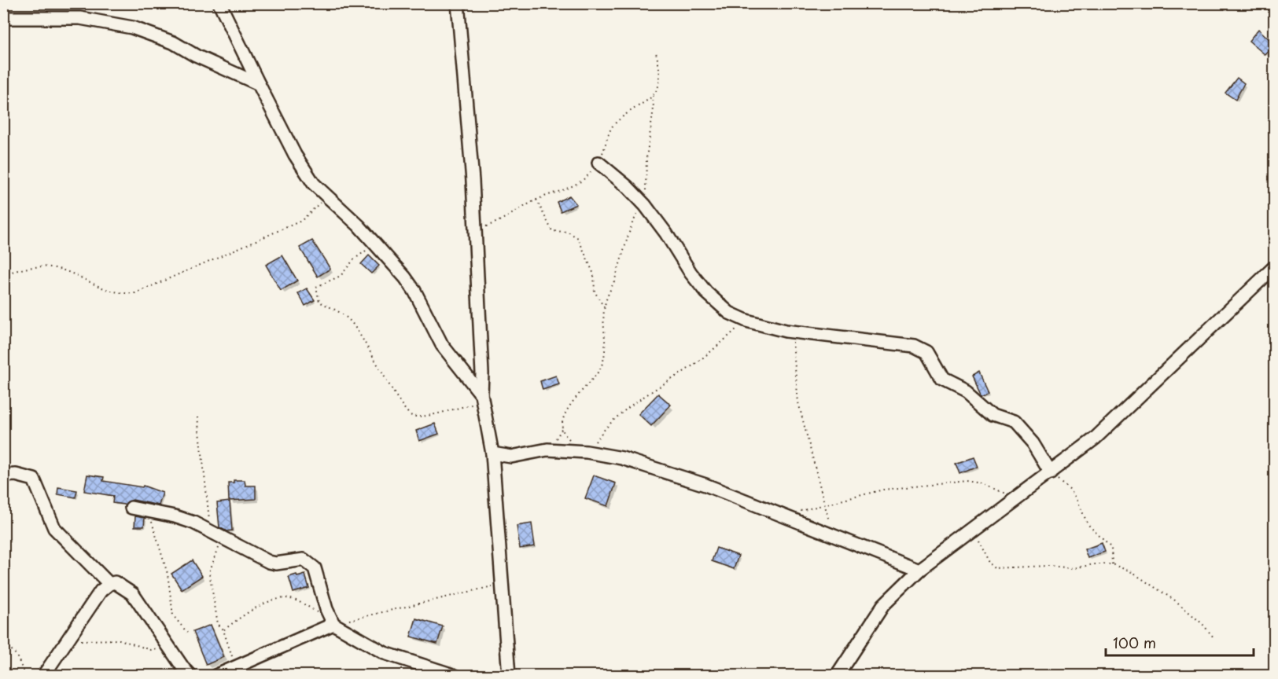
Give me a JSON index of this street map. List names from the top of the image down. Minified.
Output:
{"scale_bar":"100 m"}
